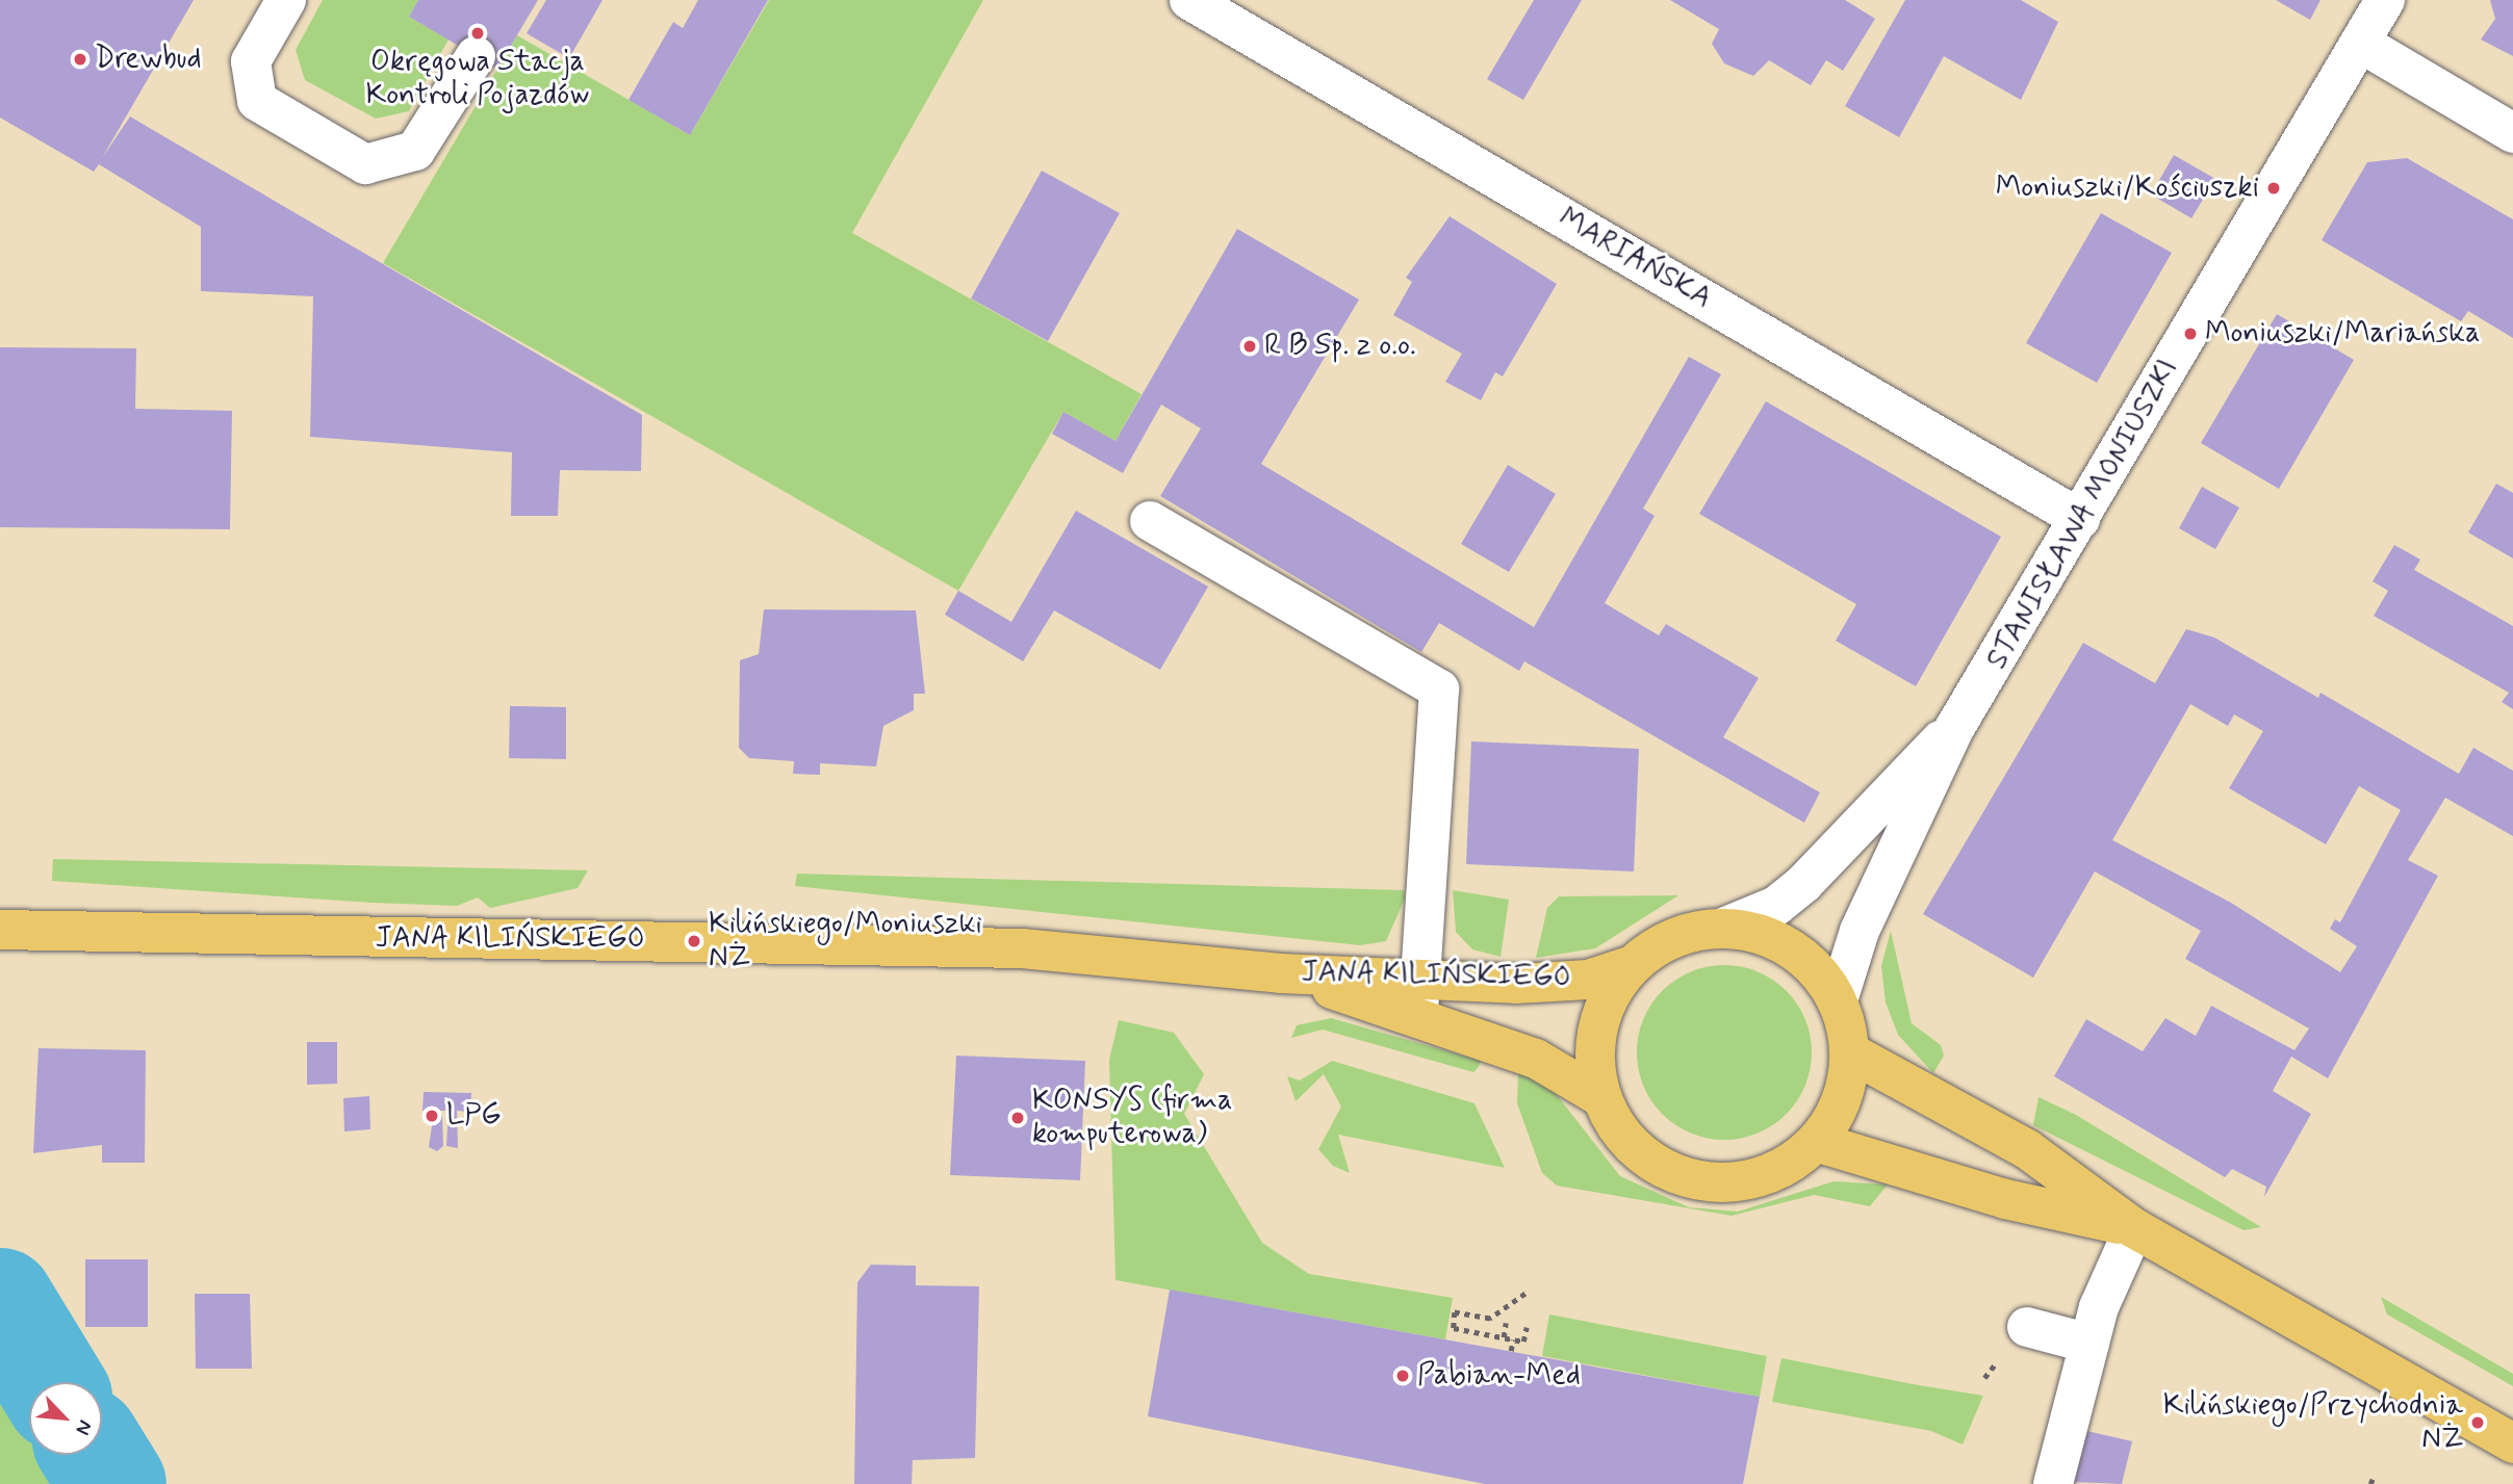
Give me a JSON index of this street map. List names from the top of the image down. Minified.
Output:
{"streets":{"main road":["JANA KILIŃSKIEGO"],"street":["MARIAŃSKA","STANISŁAWA MONIUSZKI"]},"crossings":[["MARIAŃSKA","STANISŁAWA MONIUSZKI"],["STANISŁAWA MONIUSZKI","JANA KILIŃSKIEGO"]],"places":["Okręgowa Stacja Kontroli Pojazdów","Drewbud","Moniuszki/Kościuszki","Moniuszki/Mariańska","R B Sp. z o.o.","Kilińskiego/Moniuszki NŻ","LPG","KONSYS (firma komputerowa)","Pabian-Med","Kilińskiego/Przychodnia NŻ"],"north":"bottom right"}
